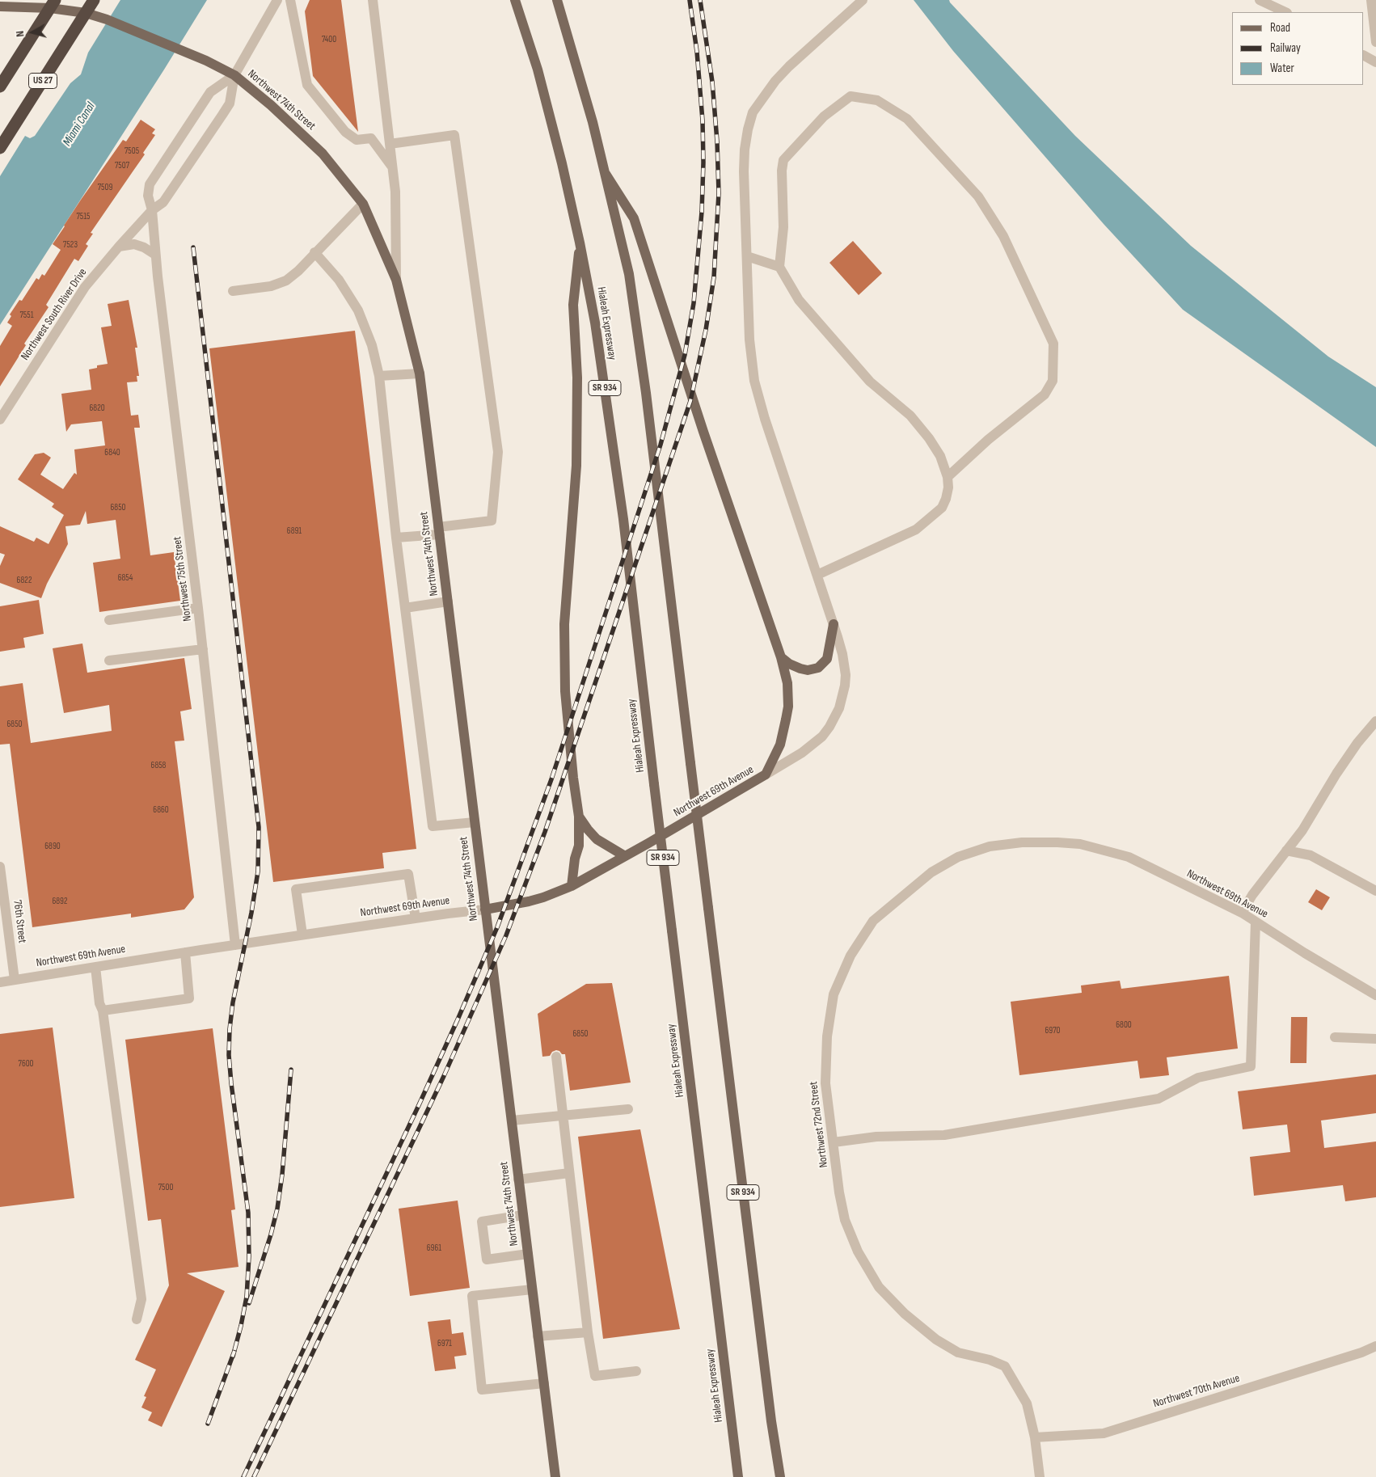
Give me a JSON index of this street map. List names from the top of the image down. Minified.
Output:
{"streets":{"highway":["US 27"],"main road":["Northwest 74th Street","Hialeah Expressway","SR 934","Northwest 69th Avenue"],"street":["Northwest South River Drive","Northwest 75th Street","76th Street","Northwest 72nd Street","Northwest 70th Avenue"]},"crossings":[["US 27","Northwest 74th Street"],["Northwest 74th Street","Northwest South River Drive"],["Northwest 74th Street","Northwest 69th Avenue"],["Northwest South River Drive","Northwest 75th Street"],["Northwest 75th Street","Northwest 69th Avenue"],["Northwest 69th Avenue","76th Street"],["Northwest 69th Avenue","Northwest 72nd Street"],["Northwest 72nd Street","Northwest 70th Avenue"]],"water":["Miami Canal"],"house_numbers":["7400","7505","7507","7509","7515","7523","7551","6820","6840","6850","6891","6854","6822","6850","6858","6860","6890","6892","6800","6970","6850","7600","7500","6961","6971"],"legend":["Road","Railway","Water"],"north":"left"}
